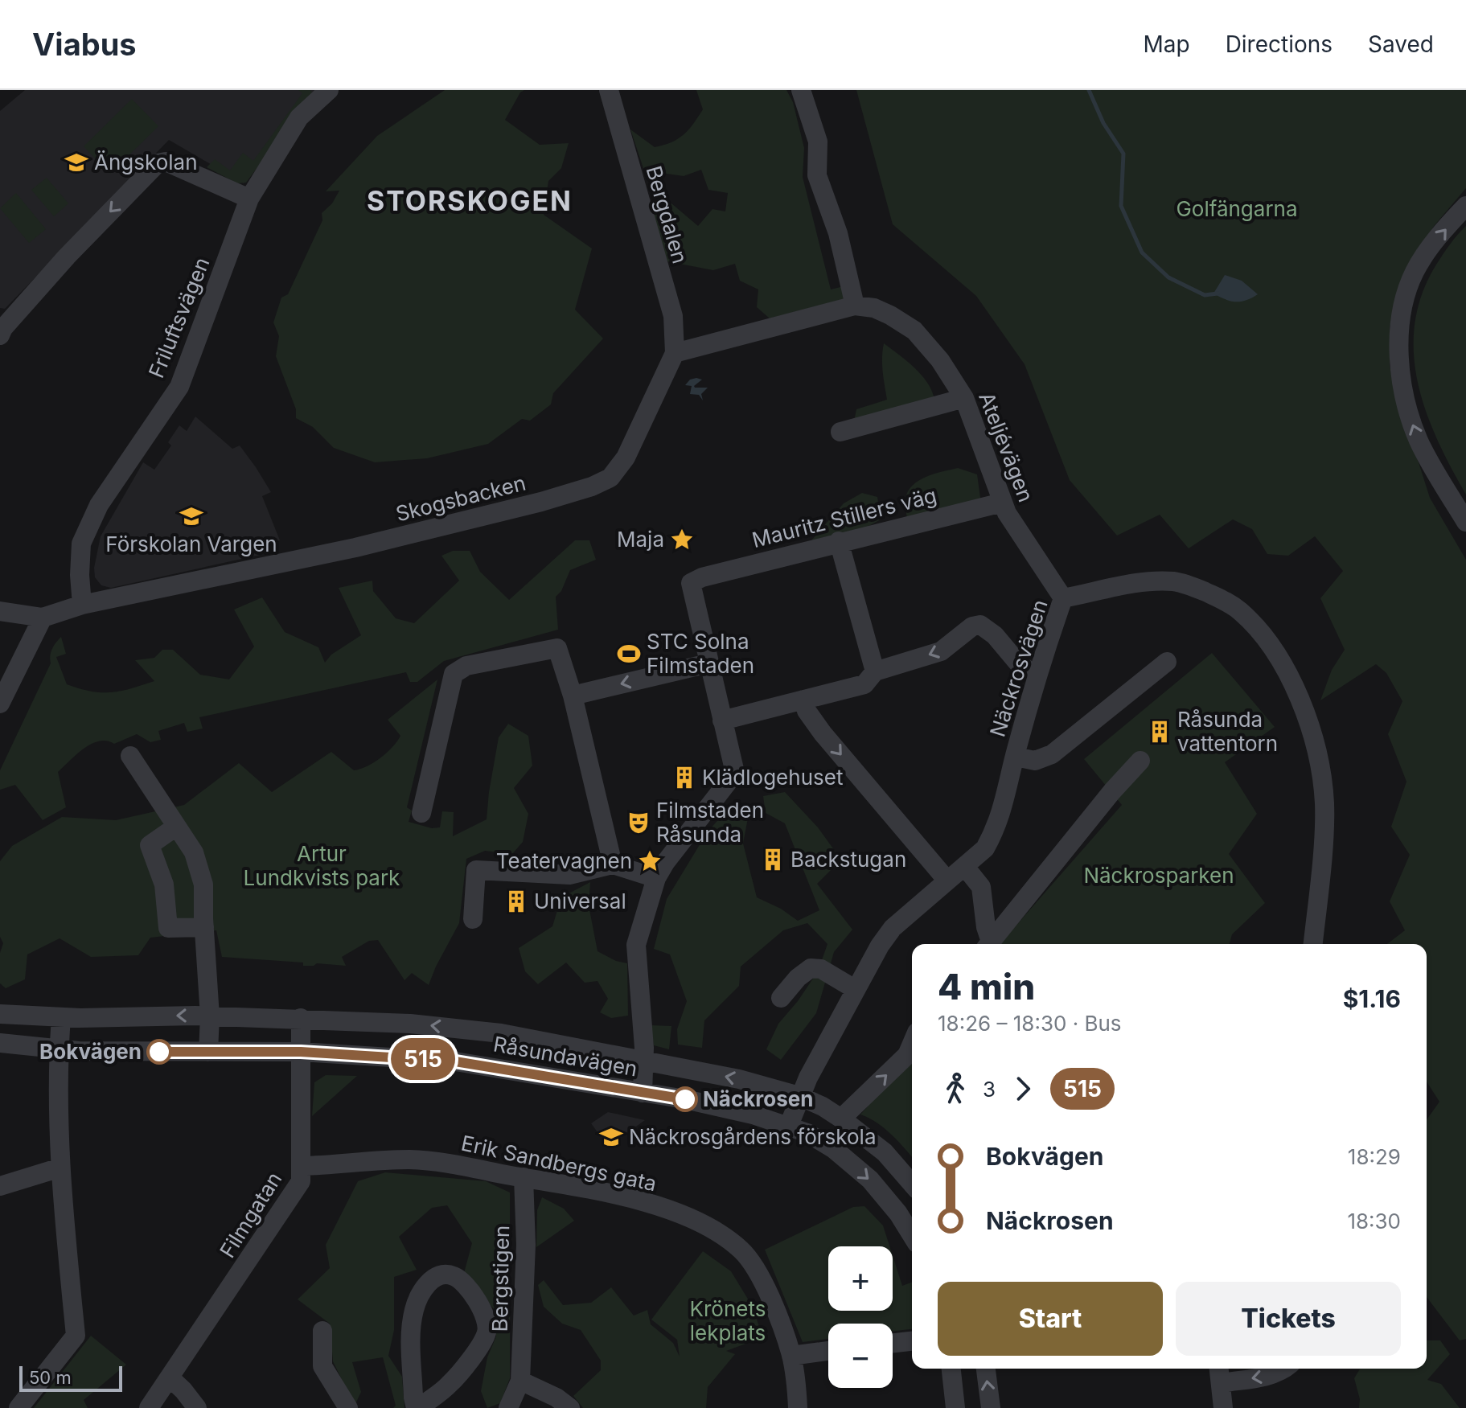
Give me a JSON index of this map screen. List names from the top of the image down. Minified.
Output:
{"streets":{"street":["Bergdalen","Friluftsvägen","Ateljévägen","Skogsbacken","Mauritz Stillers väg","Näckrosvägen","Råsundavägen","Erik Sandbergs gata","Filmgatan","Bergstigen"]},"crossings":[["Bergdalen","Skogsbacken"],["Friluftsvägen","Skogsbacken"],["Ateljévägen","Mauritz Stillers väg"],["Ateljévägen","Näckrosvägen"],["Näckrosvägen","Råsundavägen"],["Råsundavägen","Filmgatan"],["Erik Sandbergs gata","Filmgatan"],["Erik Sandbergs gata","Bergstigen"]],"districts":["STORSKOGEN"],"parks":["Golfängarna","Artur Lundkvists park","Näckrosparken","Krönets lekplats"],"places":{"school or university":["Ängskolan","Förskolan Vargen","Näckrosgårdens förskola"],"place":["Maja","Teatervagnen"],"sports":["STC Solna Filmstaden"],"building":["Råsunda vattentorn","Klädlogehuset","Backstugan","Universal"],"theatre":["Filmstaden Råsunda"],"other":["Bokvägen","Näckrosen"]},"lines":["bus line 515"],"scale_bar":"50 m","page":{"header":"Viabus","nav":["Map","Directions","Saved"],"on_map":"515","heading":["4 min","18:26 – 18:30 · Bus","$1.16"],"legs":["3","515"],"list":[{"name":"Bokvägen","value":"18:29"},{"name":"Näckrosen","value":"18:30"}],"map_buttons":["+","−"],"buttons":["Start","Tickets"],"scale":"50 m"}}
